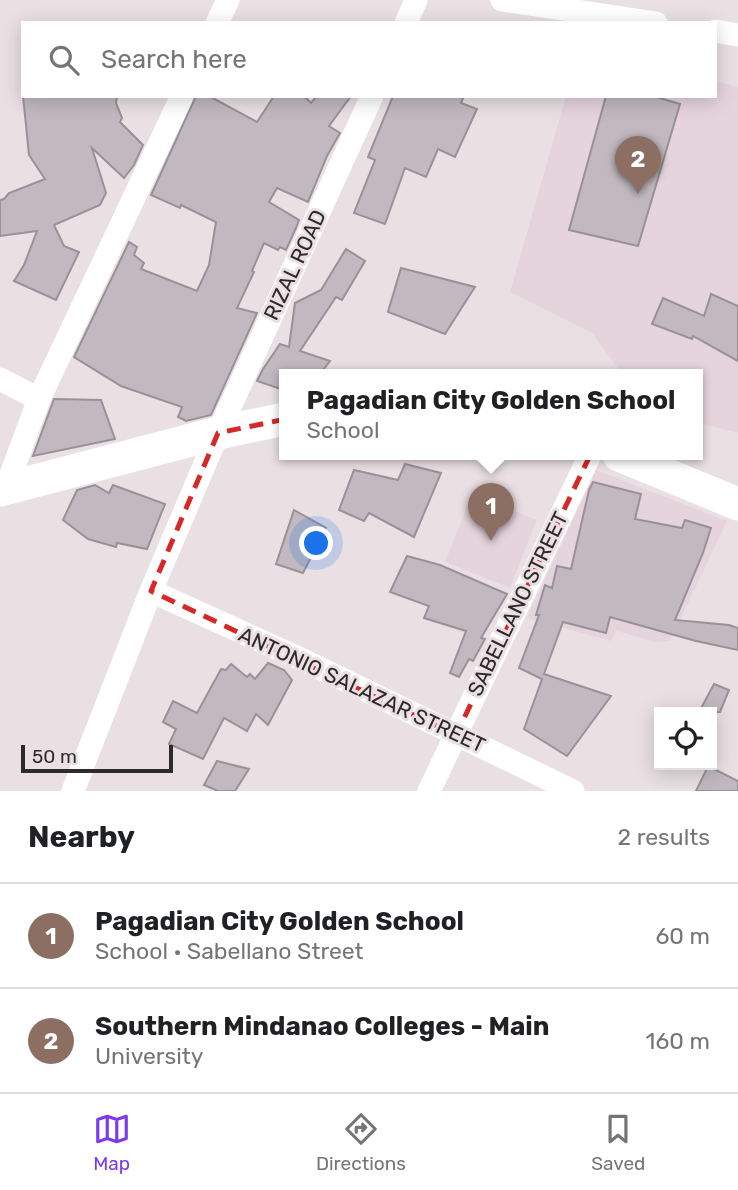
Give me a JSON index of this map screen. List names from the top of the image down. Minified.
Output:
{"streets":{"street":["RIZAL ROAD","SABELLANO STREET","ANTONIO SALAZAR STREET"]},"crossings":[["RIZAL ROAD","ANTONIO SALAZAR STREET"],["SABELLANO STREET","ANTONIO SALAZAR STREET"]],"scale_bar":"50 m","page":{"search":"Search here","pins":["2","1"],"popup":["Pagadian City Golden School","School"],"scale":"50 m","heading":["Nearby","2 results"],"list":[{"mark":"1","name":"Pagadian City Golden School","note":"School · Sabellano Street","value":"60 m"},{"mark":"2","name":"Southern Mindanao Colleges - Main","note":"University","value":"160 m"}],"nav":["Map","Directions","Saved"]}}
